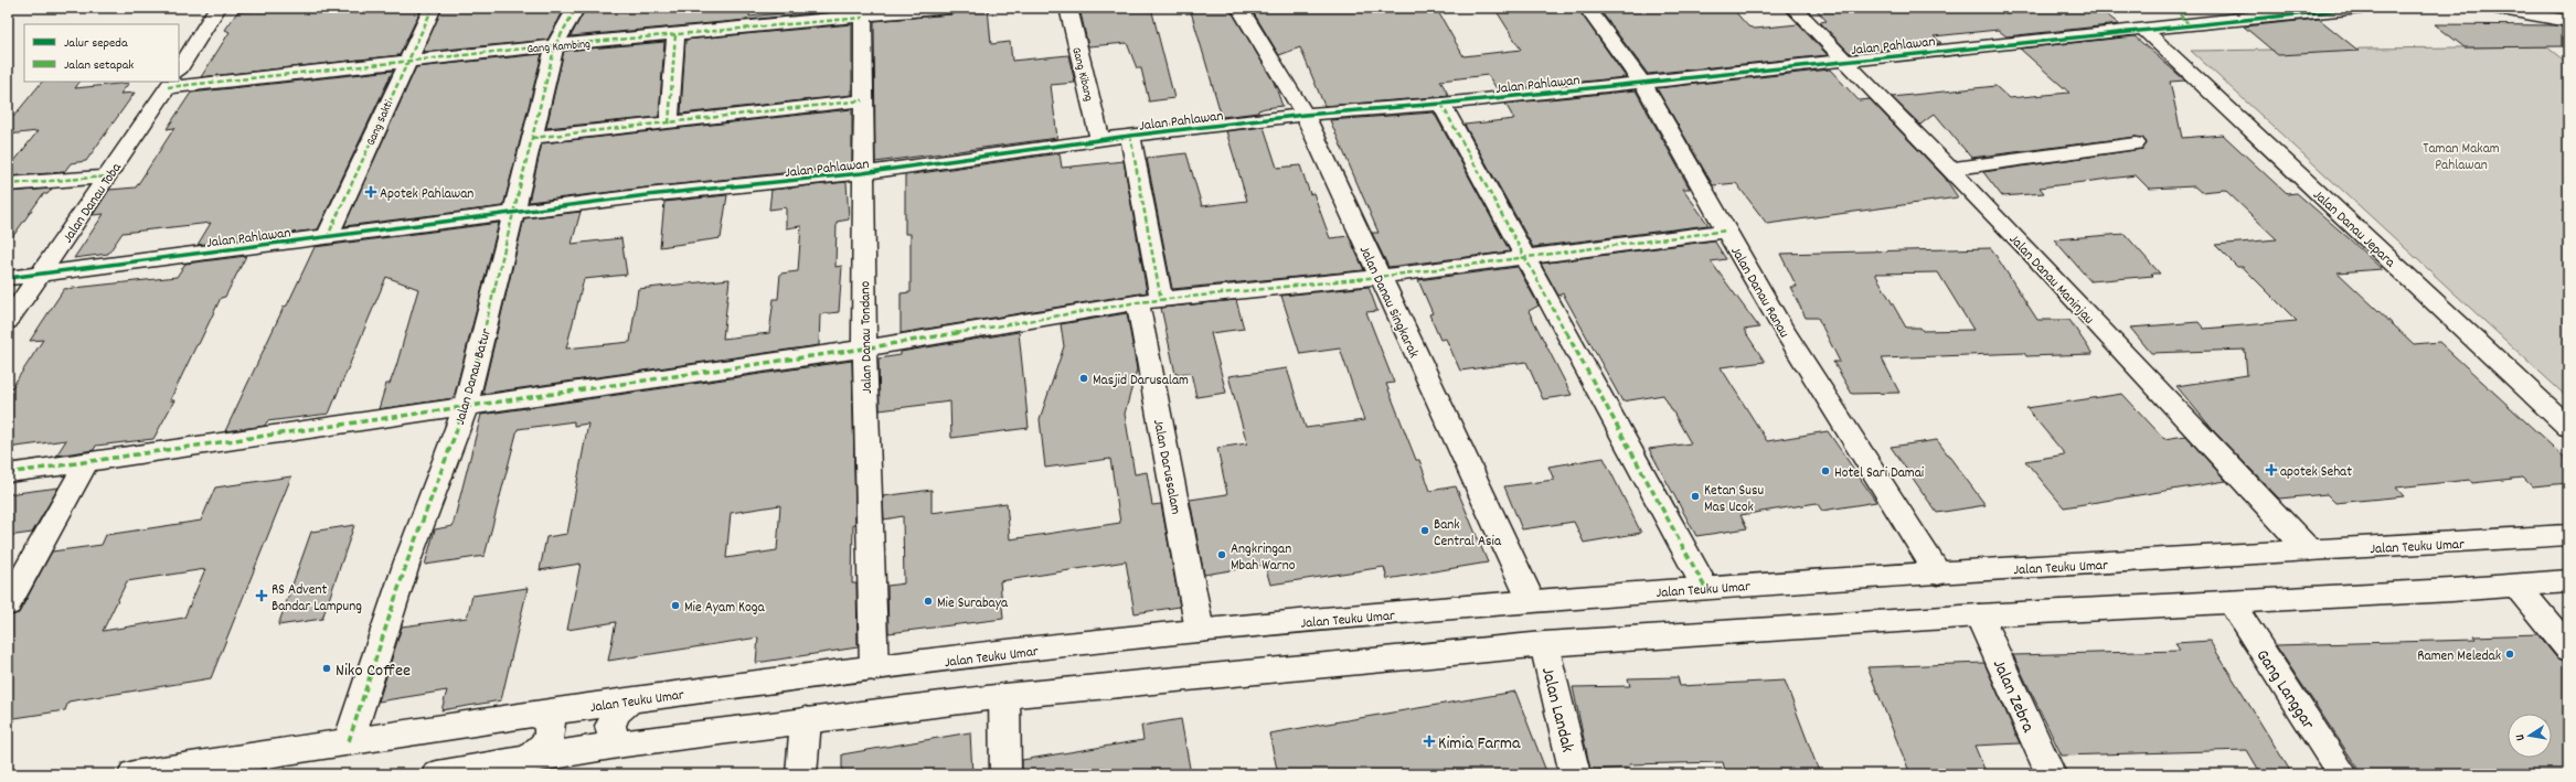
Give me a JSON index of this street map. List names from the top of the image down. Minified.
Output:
{"streets":{"main road":["Jalan Pahlawan","Gang Kambing","Gang Kibang","Gang Sakti","Jalan Danau Toba","Jalan Danau Jepara","Jalan Danau Maninjau","Jalan Danau Ranau","Jalan Danau Singkarak","Jalan Danau Tondano","Jalan Danau Batur","Jalan Darussalam","Jalan Teuku Umar","Gang Langgar","Jalan Zebra","Jalan Landak"]},"crossings":[["Jalan Pahlawan","Gang Kibang"],["Jalan Pahlawan","Gang Sakti"],["Jalan Pahlawan","Jalan Danau Toba"],["Jalan Pahlawan","Jalan Danau Jepara"],["Jalan Pahlawan","Jalan Danau Maninjau"],["Jalan Pahlawan","Jalan Danau Ranau"],["Jalan Pahlawan","Jalan Danau Singkarak"],["Jalan Pahlawan","Jalan Danau Tondano"],["Jalan Pahlawan","Jalan Danau Batur"],["Jalan Pahlawan","Jalan Darussalam"],["Gang Kambing","Gang Sakti"],["Gang Kambing","Jalan Danau Tondano"],["Gang Kambing","Jalan Danau Batur"],["Jalan Danau Maninjau","Jalan Teuku Umar"],["Jalan Danau Ranau","Jalan Teuku Umar"],["Jalan Danau Singkarak","Jalan Teuku Umar"],["Jalan Danau Tondano","Jalan Teuku Umar"],["Jalan Danau Batur","Jalan Teuku Umar"],["Jalan Darussalam","Jalan Teuku Umar"]],"parks":["Taman Makam Pahlawan"],"places":{"health":["Apotek Pahlawan","apotek Sehat","RS Advent Bandar Lampung","Kimia Farma"],"other":["Masjid Darusalam","Hotel Sari Damai","Ketan Susu Mas Ucok","Bank Central Asia","Angkringan Mbah Warno","Mie Surabaya","Mie Ayam Koga","Ramen Meledak","Niko Coffee"]},"legend":["Jalur sepeda","Jalan setapak"],"north":"left"}
